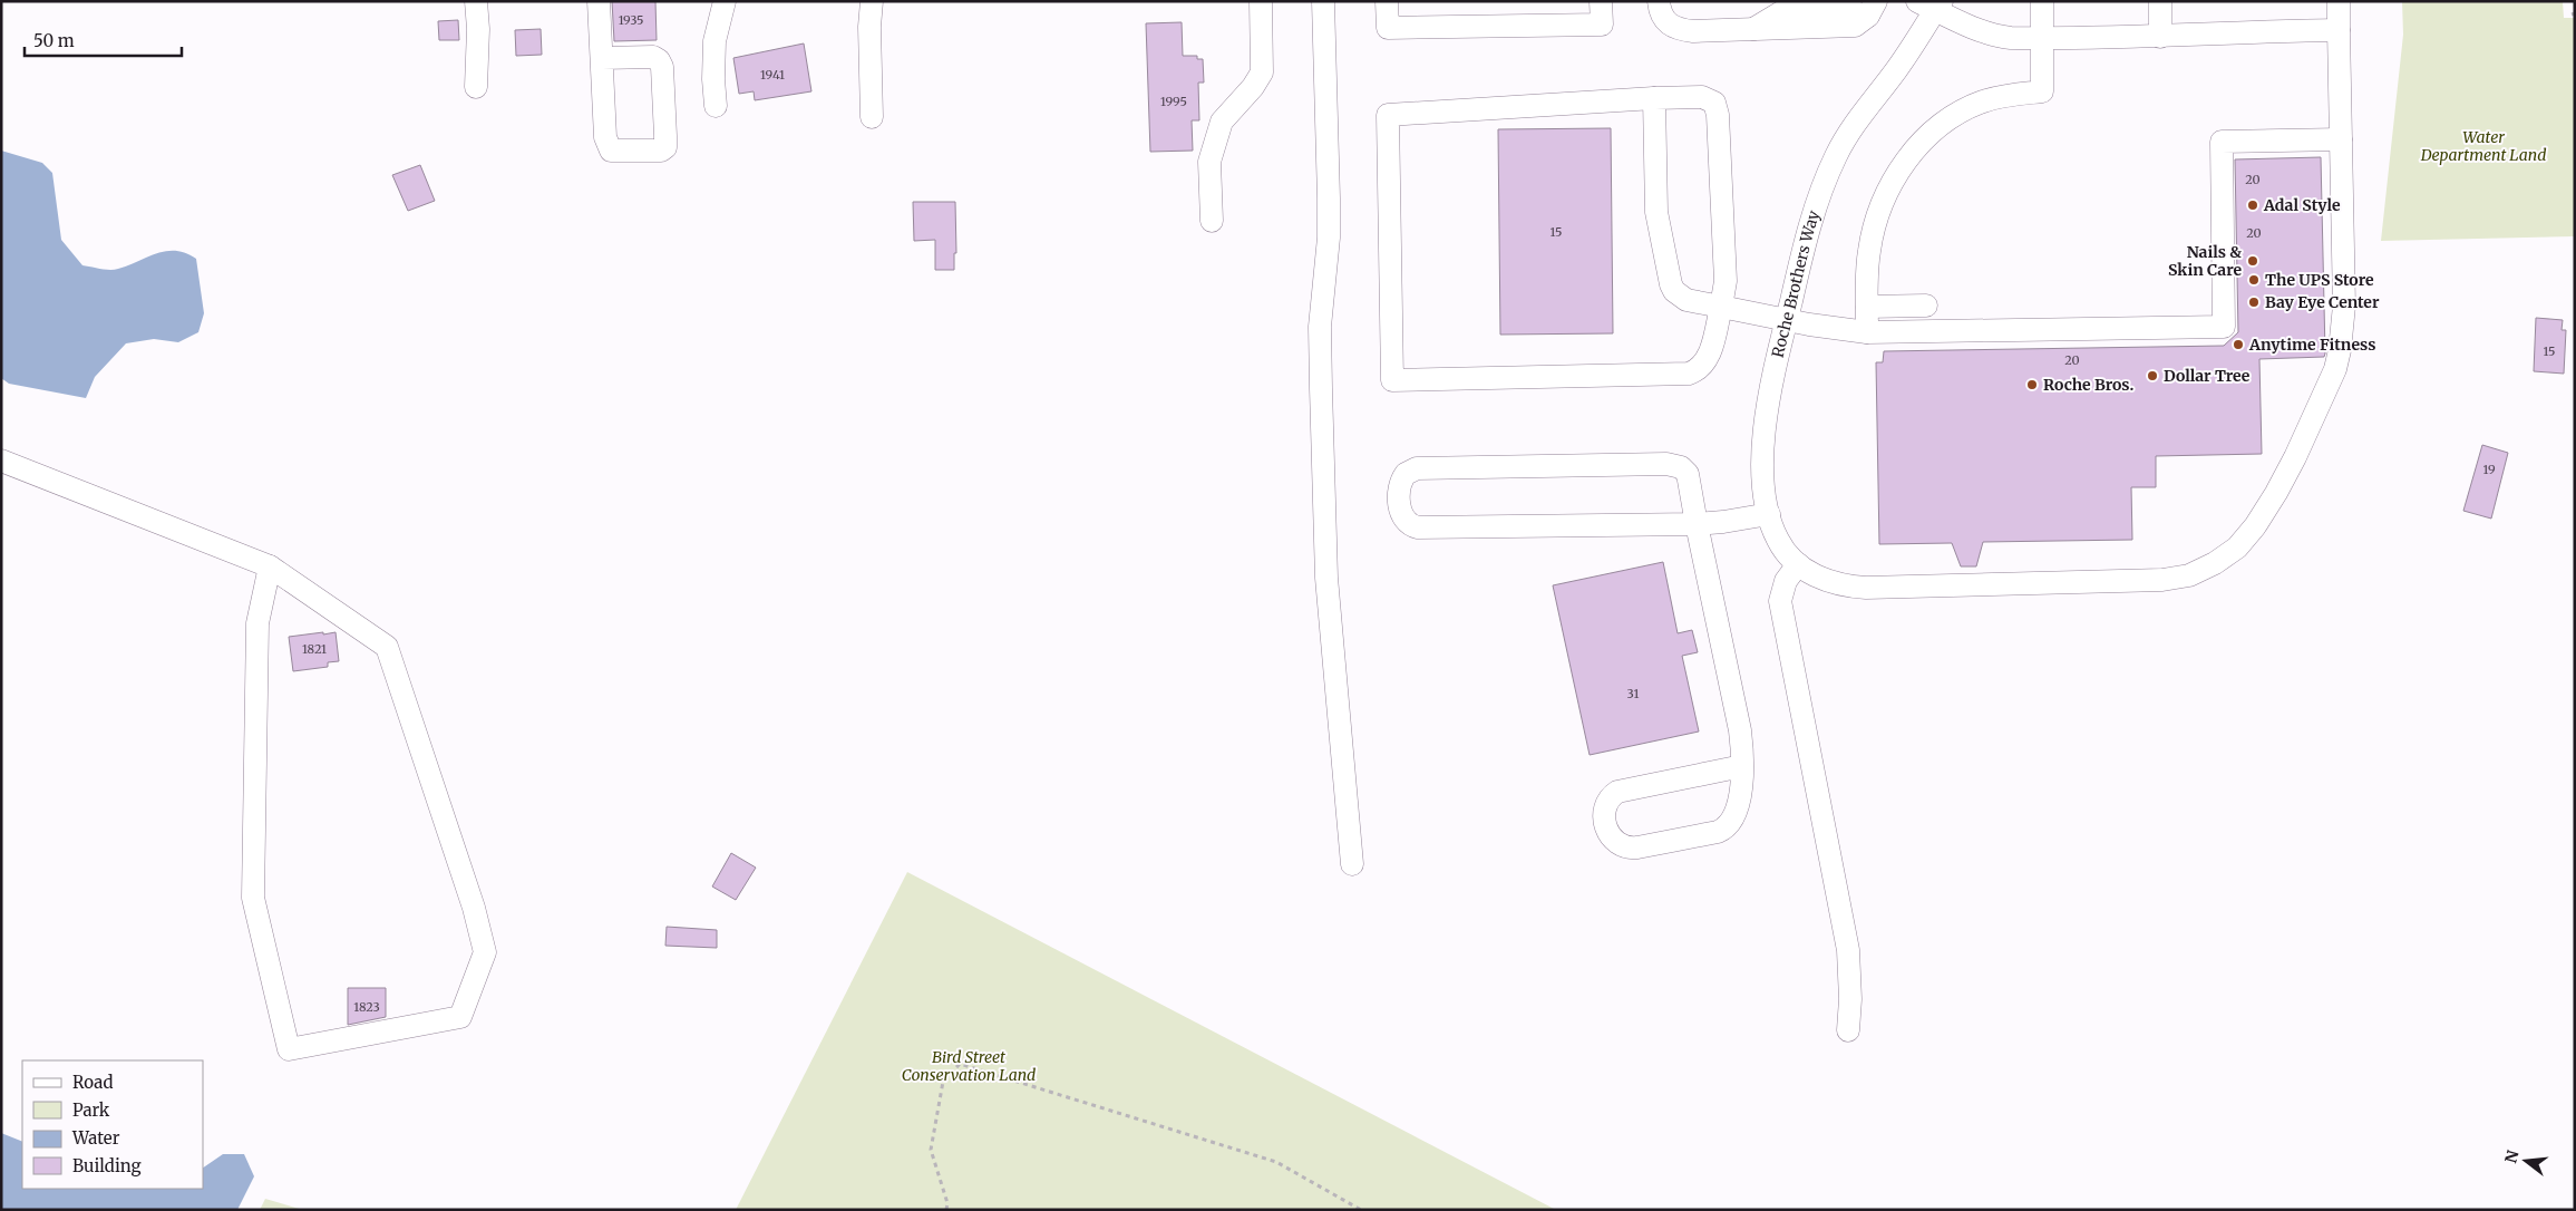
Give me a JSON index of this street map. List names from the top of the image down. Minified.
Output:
{"streets":{"street":["Roche Brothers Way"]},"parks":["Water Department Land","Bird Street Conservation Land"],"places":["Adal Style","Nails & Skin Care","The UPS Store","Bay Eye Center","Anytime Fitness","Dollar Tree","Roche Bros."],"house_numbers":["1935","1941","1995","20","15","20","15","20","19","1821","31","1823"],"legend":["Road","Park","Water","Building"],"scale_bar":"50 m","north":"left"}
